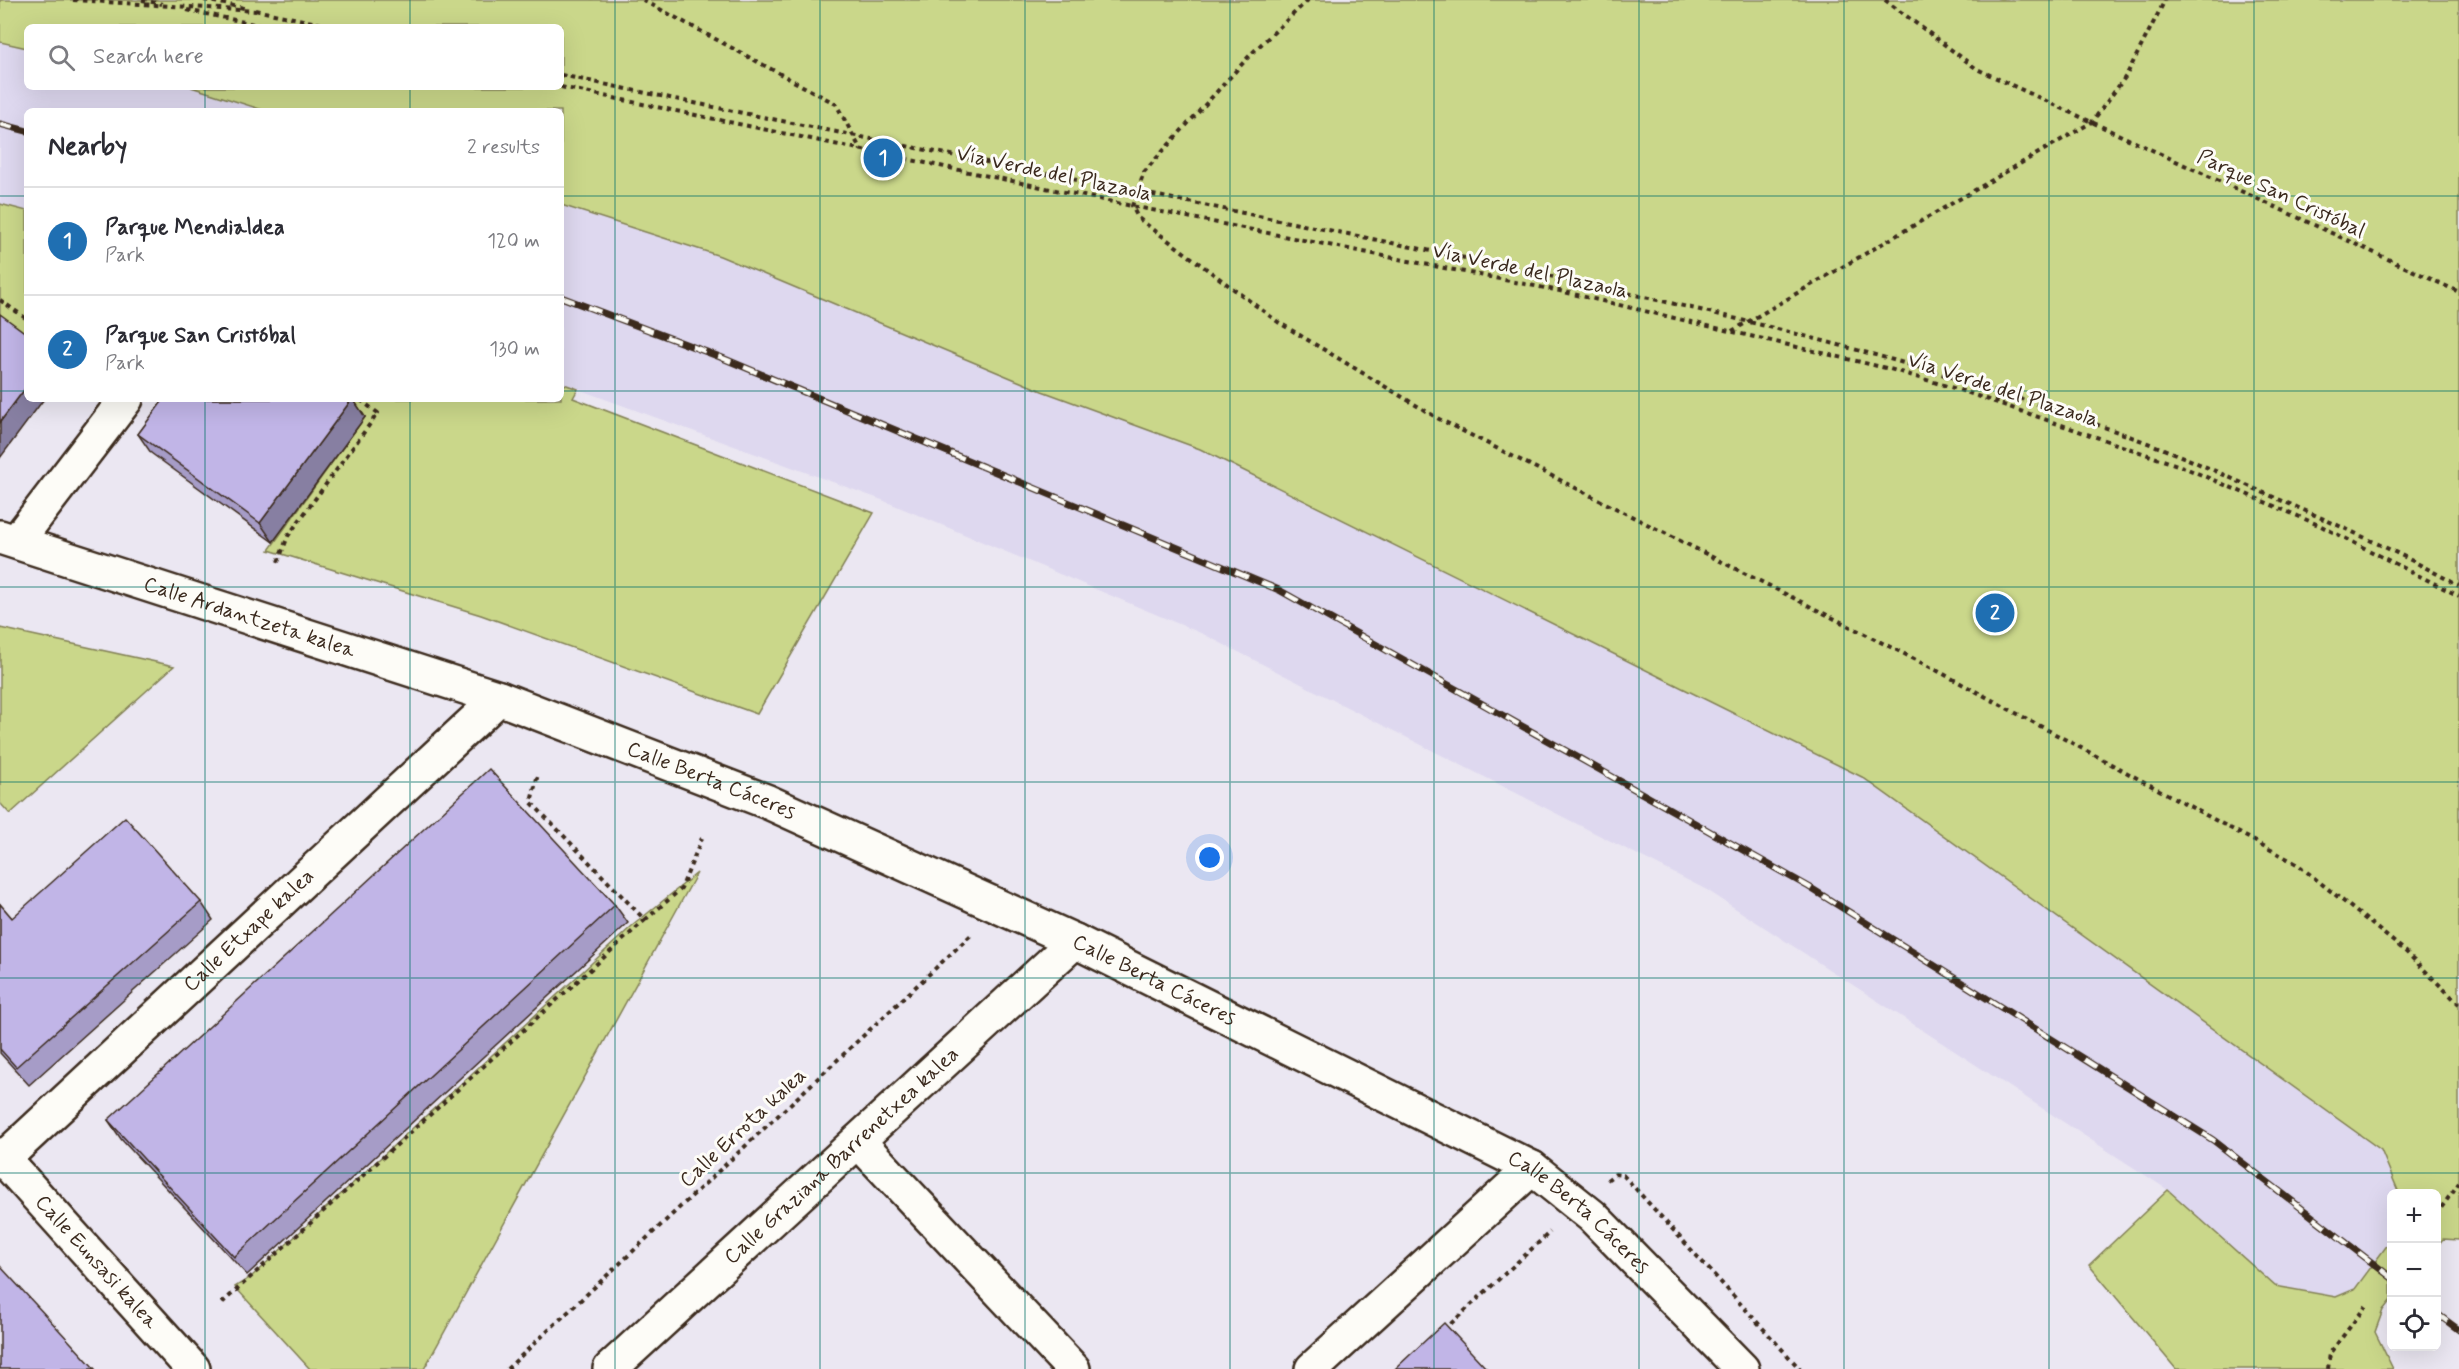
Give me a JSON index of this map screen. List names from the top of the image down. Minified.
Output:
{"streets":{"street":["Calle Ardantzeta kalea","Calle Berta Cáceres","Calle Etxape kalea","Calle Graziana Barrenetxea kalea","Calle Eunsasi kalea"],"path":["Vía Verde del Plazaola","Parque San Cristóbal","Calle Errota kalea"]},"crossings":[["Calle Ardantzeta kalea","Calle Berta Cáceres"],["Calle Ardantzeta kalea","Calle Etxape kalea"],["Calle Berta Cáceres","Calle Etxape kalea"],["Calle Berta Cáceres","Calle Errota kalea"],["Calle Berta Cáceres","Calle Graziana Barrenetxea kalea"],["Calle Etxape kalea","Calle Eunsasi kalea"]],"page":{"search":"Search here","heading":["Nearby","2 results"],"pins":["1","2"],"list":[{"mark":"1","name":"Parque Mendialdea","note":"Park","value":"120 m"},{"mark":"2","name":"Parque San Cristóbal","note":"Park","value":"130 m"}],"map_buttons":["+","−"]}}
